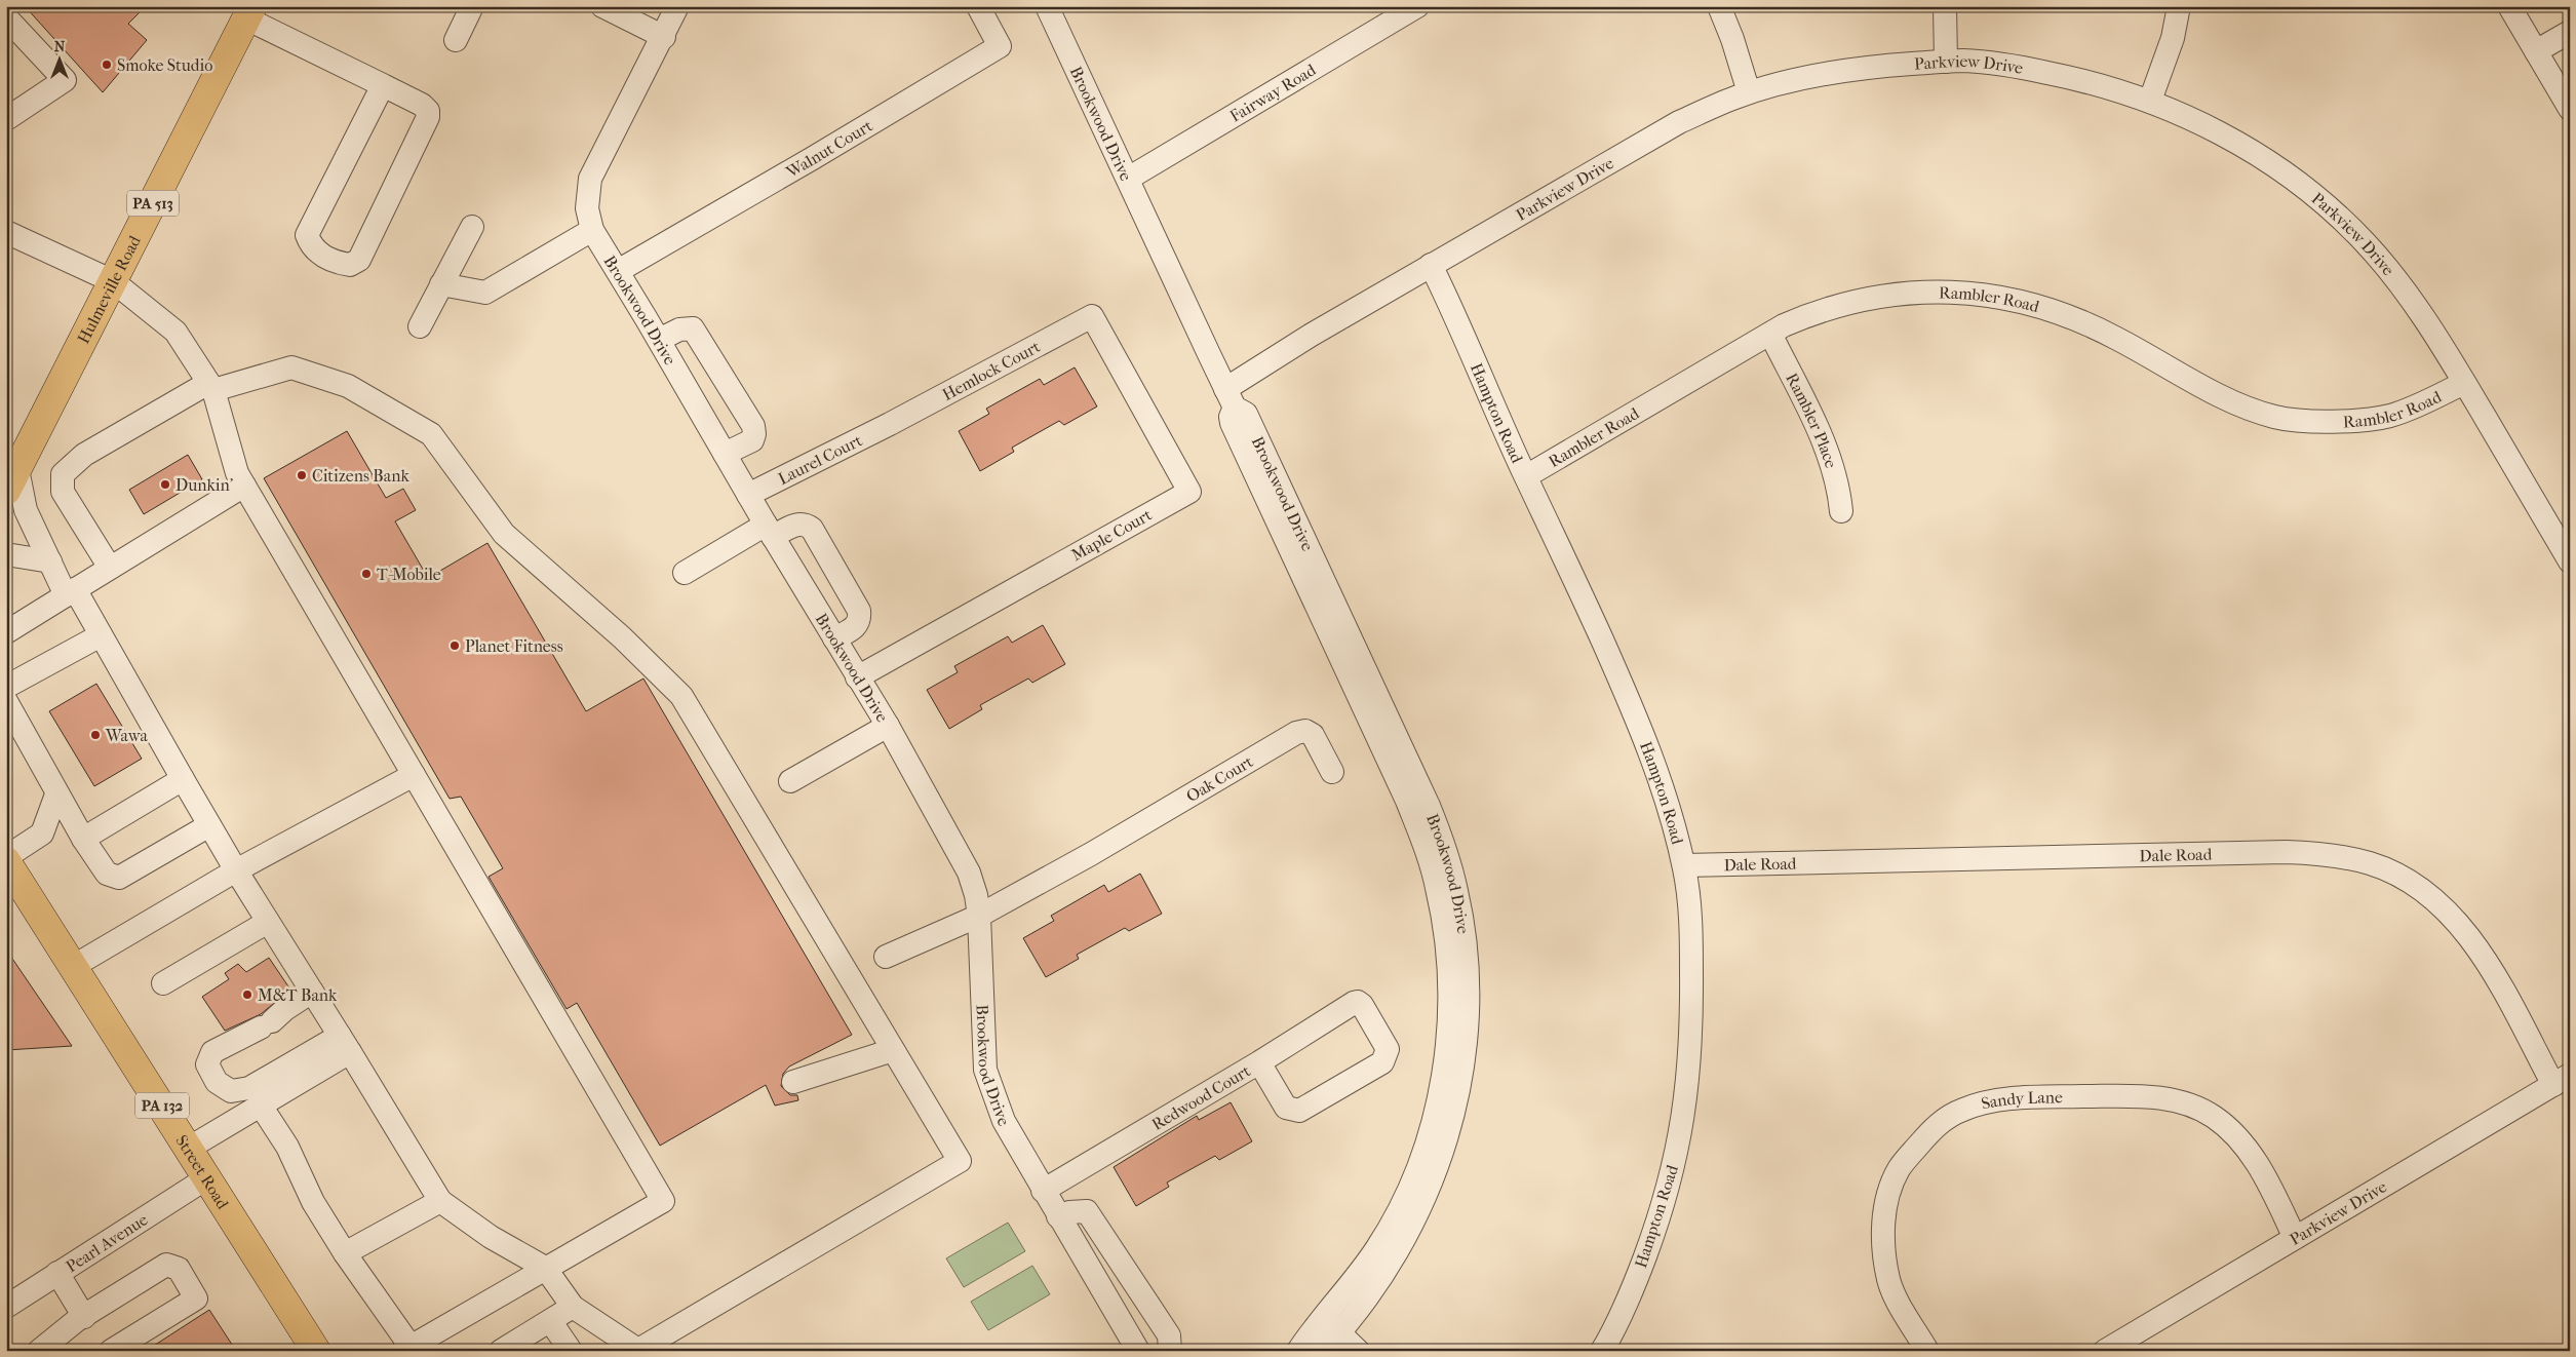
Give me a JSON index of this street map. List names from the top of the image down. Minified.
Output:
{"streets":{"main road":["PA 513","Hulmeville Road","PA 132","Street Road"],"street":["Parkview Drive","Fairway Road","Brookwood Drive","Walnut Court","Rambler Road","Hemlock Court","Hampton Road","Rambler Place","Laurel Court","Maple Court","Oak Court","Dale Road","Redwood Court","Sandy Lane","Pearl Avenue"]},"crossings":[["Parkview Drive","Brookwood Drive"],["Parkview Drive","Rambler Road"],["Parkview Drive","Hampton Road"],["Parkview Drive","Dale Road"],["Parkview Drive","Sandy Lane"],["Fairway Road","Brookwood Drive"],["Brookwood Drive","Walnut Court"],["Brookwood Drive","Laurel Court"],["Brookwood Drive","Maple Court"],["Brookwood Drive","Oak Court"],["Brookwood Drive","Redwood Court"],["Rambler Road","Hampton Road"],["Rambler Road","Rambler Place"],["Hemlock Court","Laurel Court"],["Hemlock Court","Maple Court"],["Hampton Road","Dale Road"],["Street Road","Pearl Avenue"]],"places":["Smoke Studio","Citizens Bank","Dunkin'","T-Mobile","Planet Fitness","Wawa","M&T Bank"],"north":"top"}
